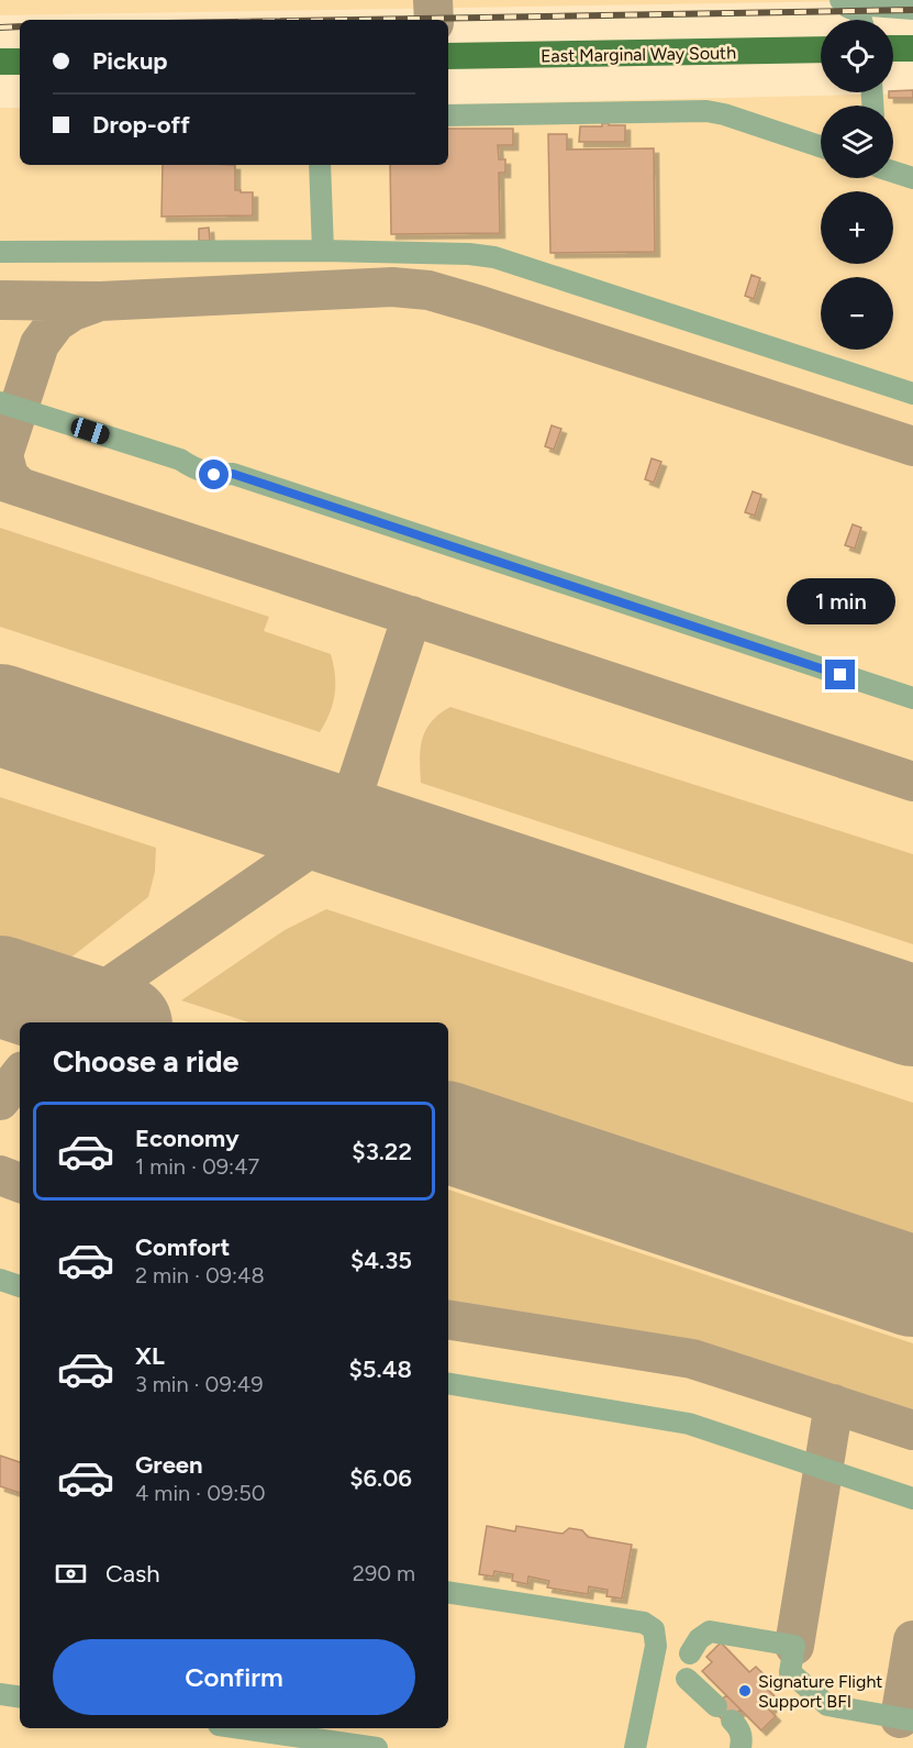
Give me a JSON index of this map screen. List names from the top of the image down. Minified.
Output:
{"streets":{"main road":["East Marginal Way South"]},"places":["Signature Flight Support BFI"],"page":{"map_buttons":["+","−"],"banner":["Pickup","Drop-off"],"bubble":"1 min","heading":"Choose a ride","list":[{"name":"Economy","note":"1 min · 09:47","value":"$3.22"},{"name":"Comfort","note":"2 min · 09:48","value":"$4.35"},{"name":"XL","note":"3 min · 09:49","value":"$5.48"},{"name":"Green","note":"4 min · 09:50","value":"$6.06"}],"pay":["Cash","290 m"],"buttons":"Confirm"}}
